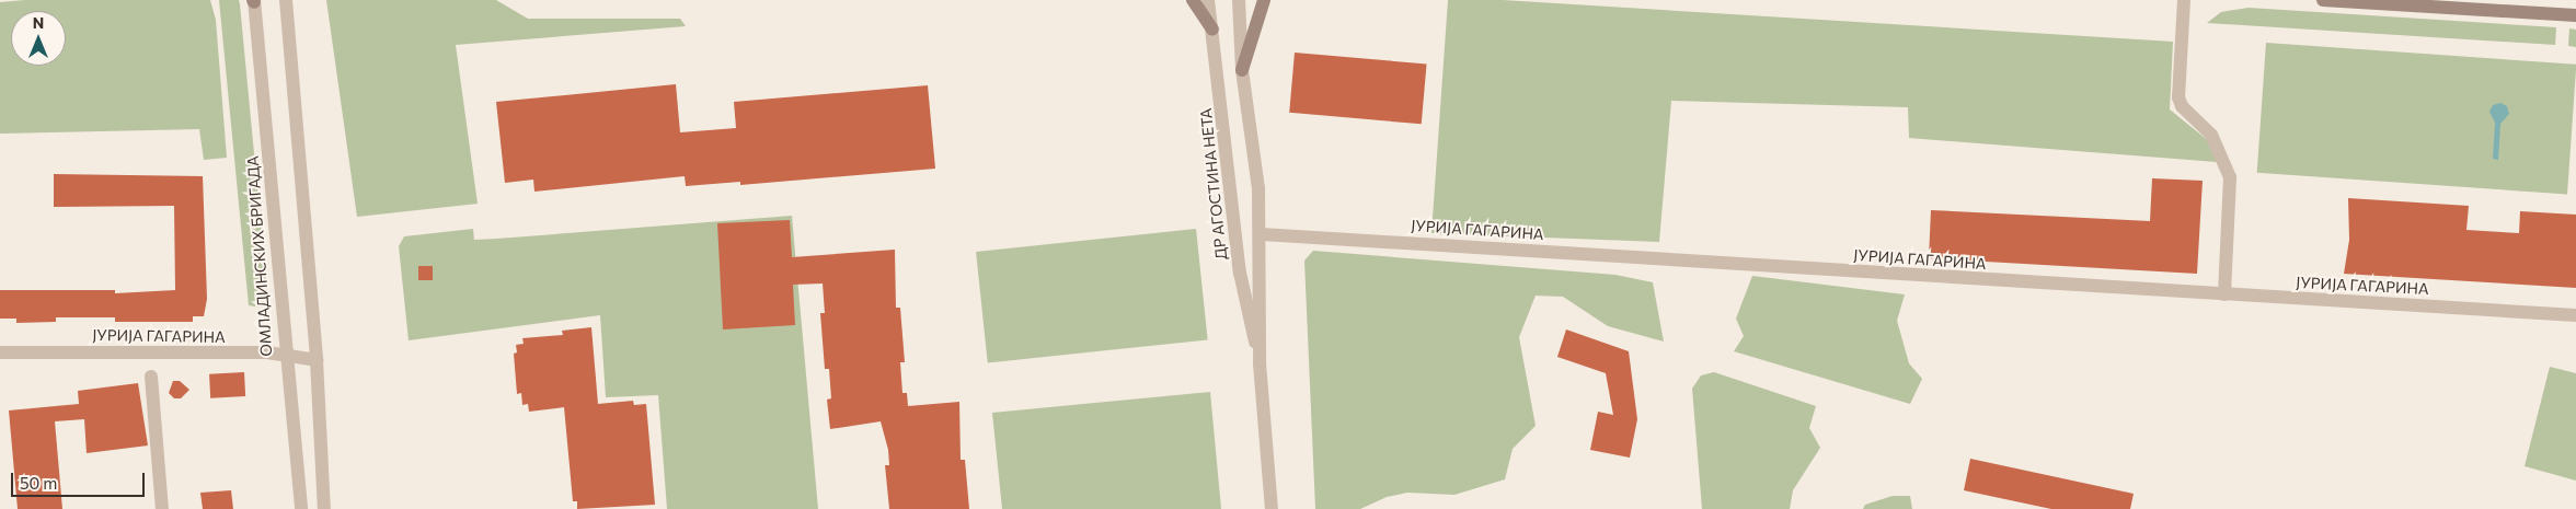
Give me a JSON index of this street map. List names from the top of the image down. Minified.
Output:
{"streets":{"street":["ДР АГОСТИНА НЕТА","ЈУРИЈА ГАГАРИНА","ОМЛАДИНСКИХ БРИГАДА"]},"crossings":[["ДР АГОСТИНА НЕТА","ЈУРИЈА ГАГАРИНА"],["ЈУРИЈА ГАГАРИНА","ОМЛАДИНСКИХ БРИГАДА"]],"scale_bar":"50 m","north":"top"}
